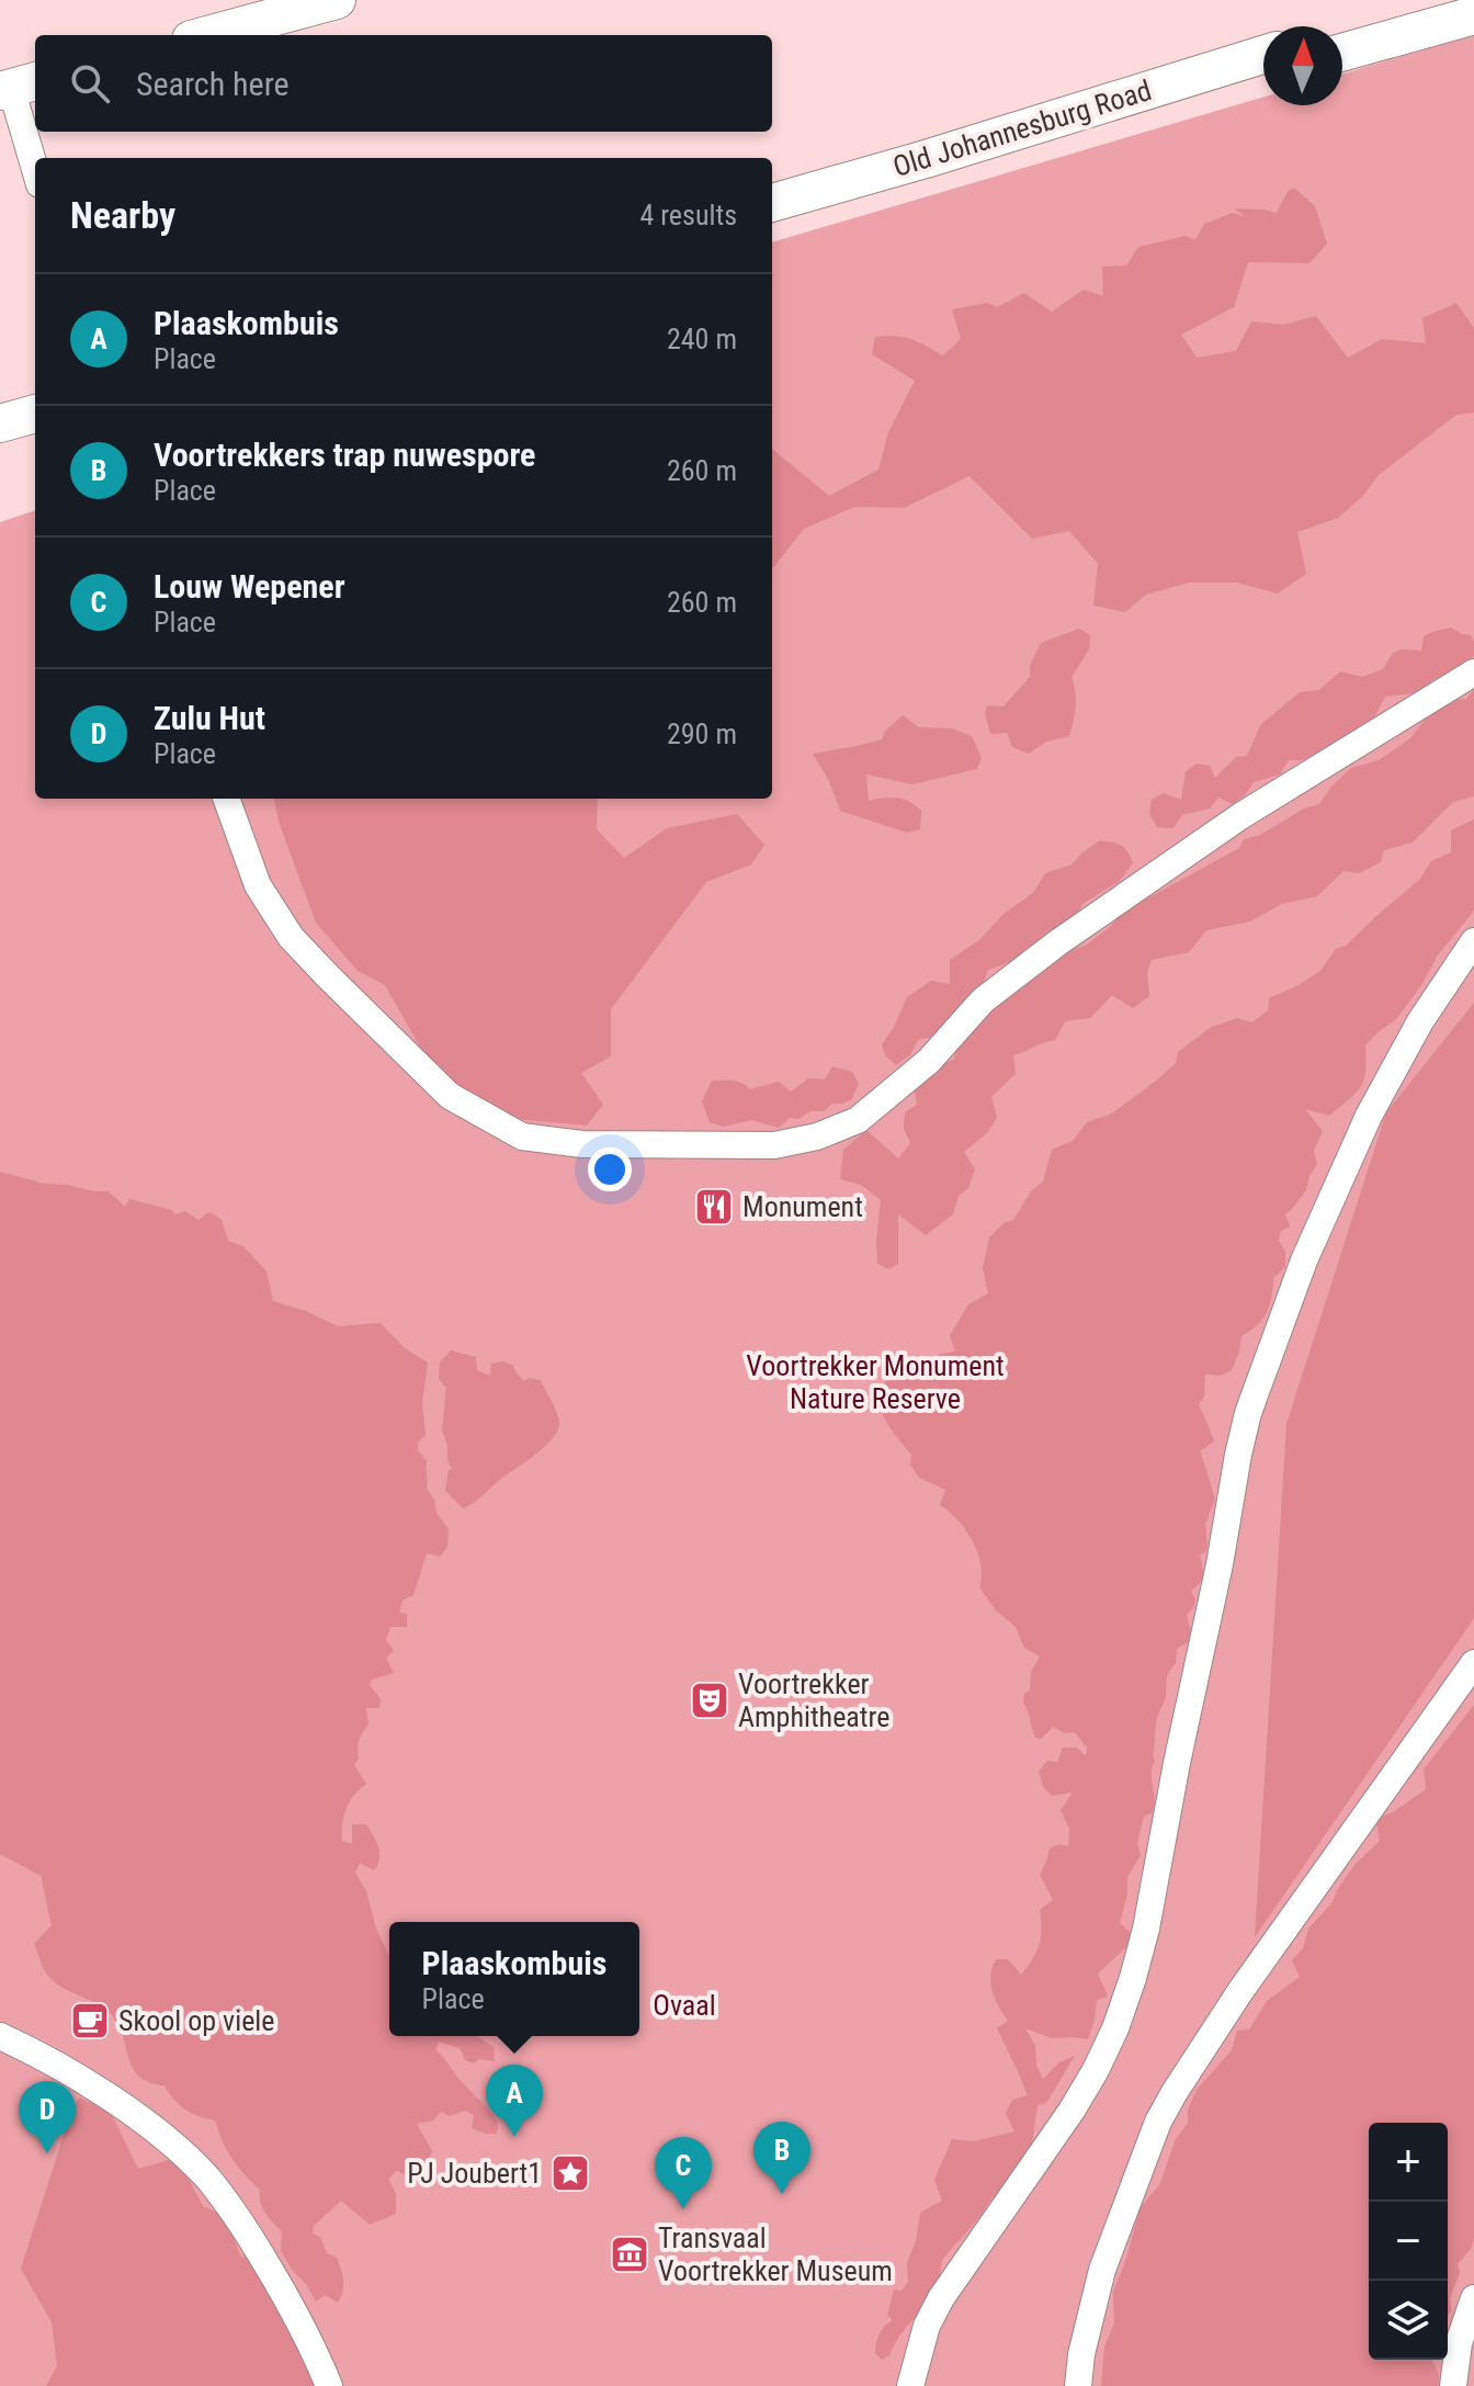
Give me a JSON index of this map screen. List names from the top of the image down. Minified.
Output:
{"streets":{"main road":["Old Johannesburg Road"]},"parks":["Voortrekker Monument Nature Reserve","Ovaal"],"places":{"restaurant":["Monument"],"theatre":["Voortrekker Amphitheatre"],"cafe":["Skool op viele"],"place":["PJ Joubert1"],"museum":["Transvaal Voortrekker Museum"]},"north":"top","page":{"search":"Search here","heading":["Nearby","4 results"],"list":[{"mark":"A","name":"Plaaskombuis","note":"Place","value":"240 m"},{"mark":"B","name":"Voortrekkers trap nuwespore","note":"Place","value":"260 m"},{"mark":"C","name":"Louw Wepener","note":"Place","value":"260 m"},{"mark":"D","name":"Zulu Hut","note":"Place","value":"290 m"}],"popup":["Plaaskombuis","Place"],"pins":["A","D","B","C"],"map_buttons":["+","−"]}}
